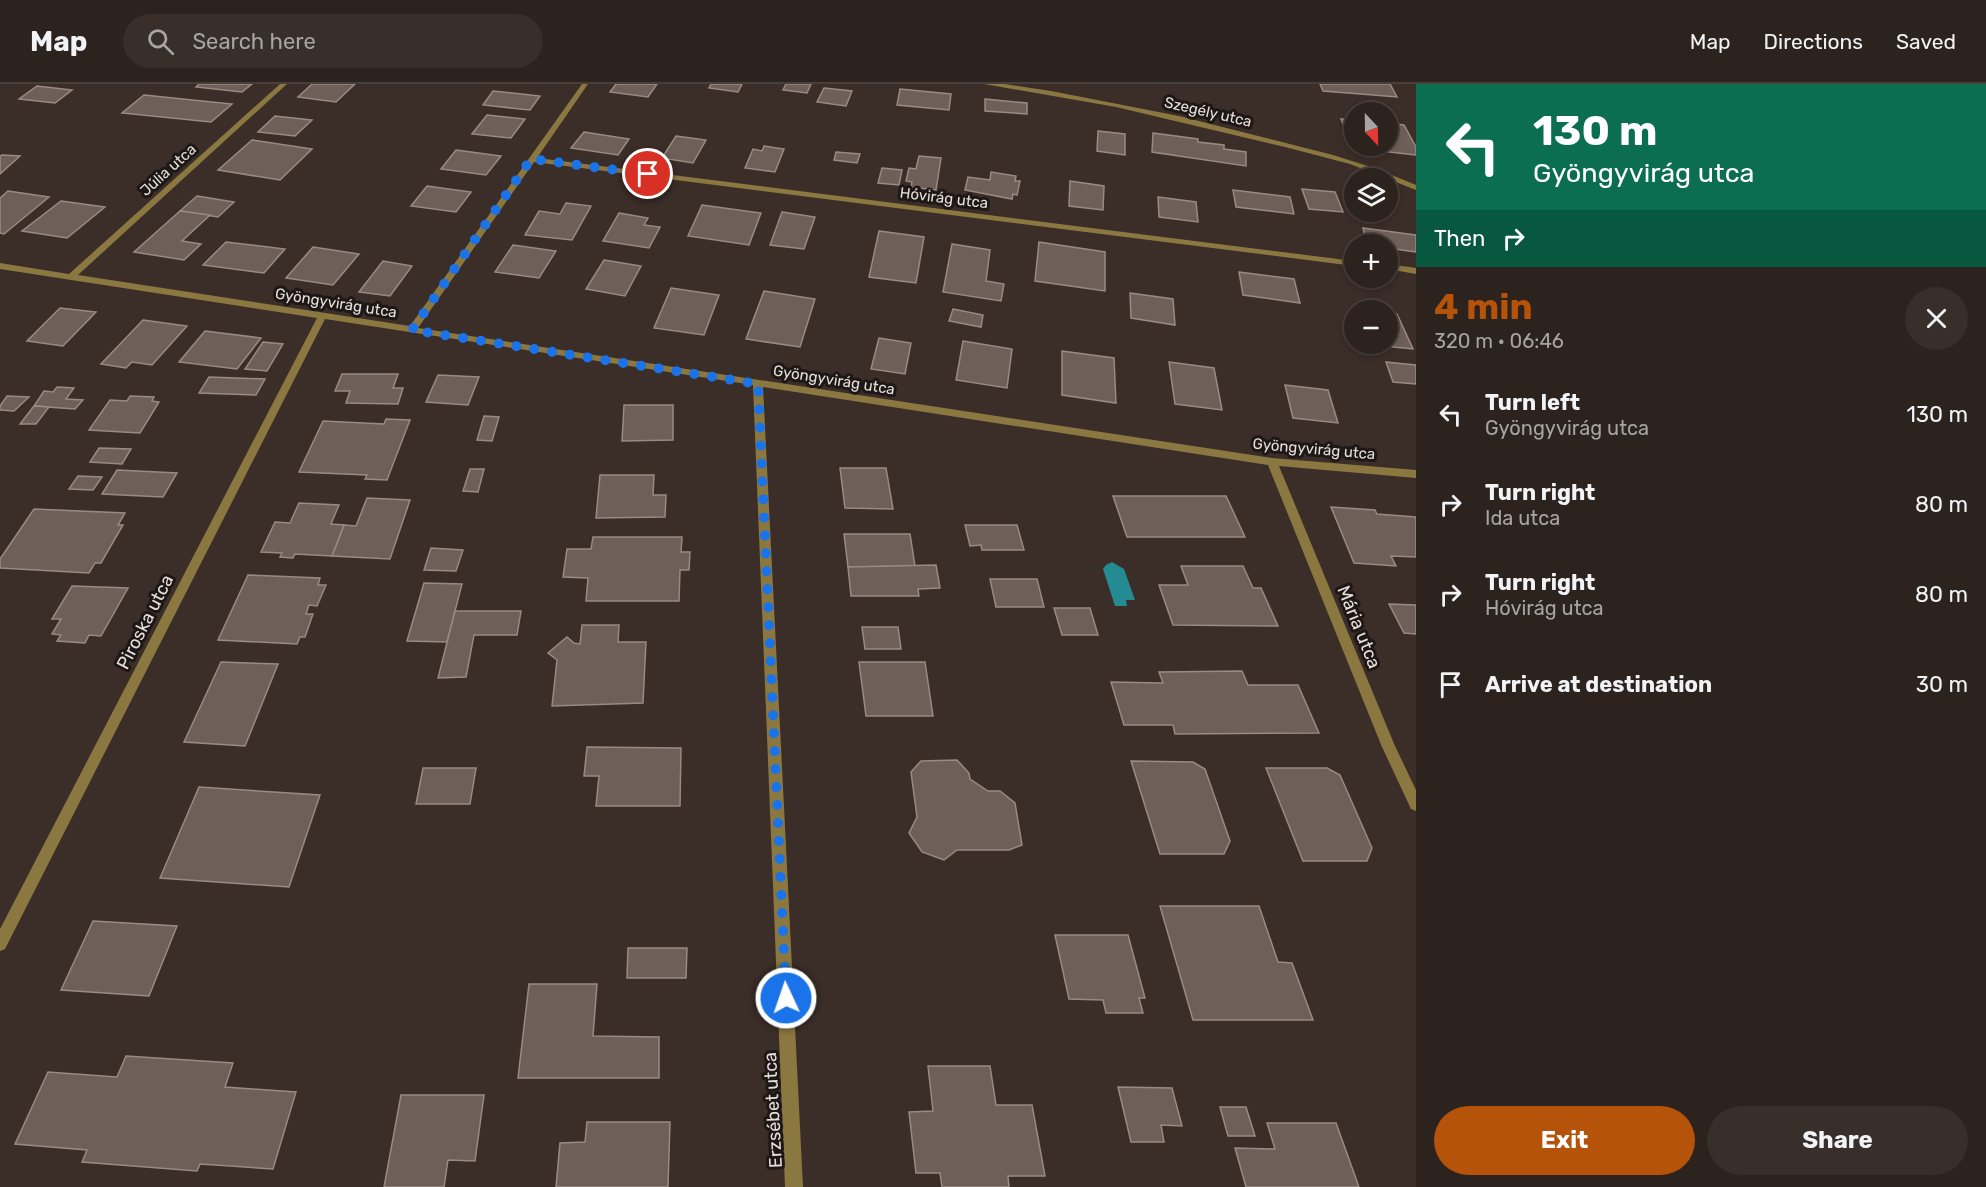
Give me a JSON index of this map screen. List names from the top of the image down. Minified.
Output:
{"streets":{"street":["Szegély utca","Júlia utca","Hóvirág utca","Gyöngyvirág utca","Piroska utca","Mária utca","Erzsébet utca"]},"crossings":[["Júlia utca","Gyöngyvirág utca"],["Gyöngyvirág utca","Piroska utca"],["Gyöngyvirág utca","Mária utca"],["Gyöngyvirág utca","Erzsébet utca"]],"north":"bottom","page":{"header":"Map","search":"Search here","nav":["Map","Directions","Saved"],"turn":["130 m","Gyöngyvirág utca"],"map_buttons":["+","−"],"then":"Then","heading":["4 min","320 m · 06:46"],"list":[{"name":"Turn left","note":"Gyöngyvirág utca","value":"130 m"},{"name":"Turn right","note":"Ida utca","value":"80 m"},{"name":"Turn right","note":"Hóvirág utca","value":"80 m"},{"name":"Arrive at destination","value":"30 m"}],"buttons":["Exit","Share"]}}
